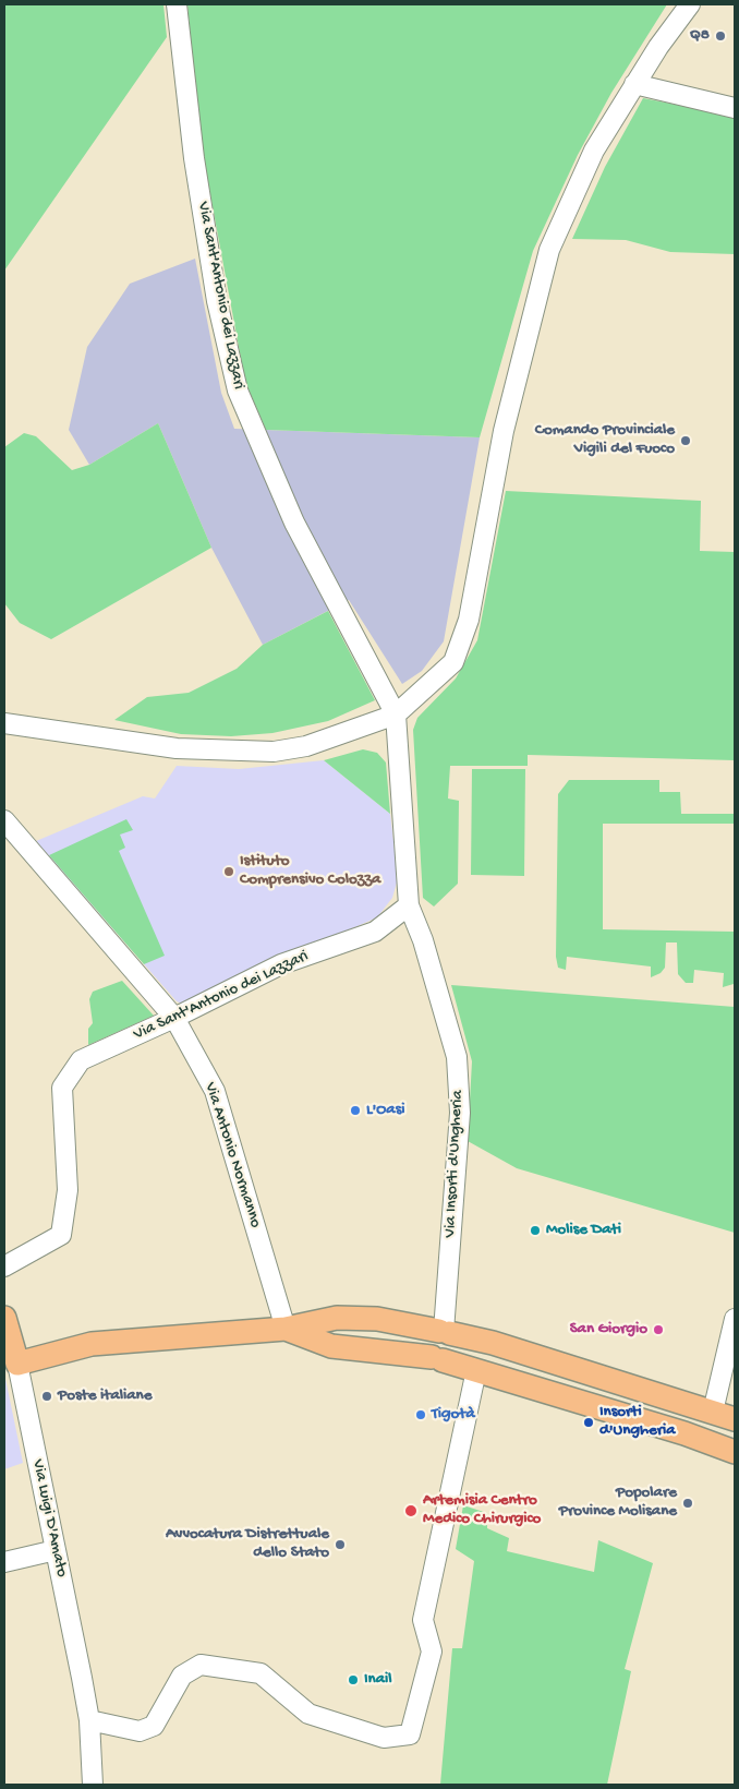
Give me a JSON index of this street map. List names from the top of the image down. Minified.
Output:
{"streets":{"main road":["Via Luigi D'Amato"],"street":["Via Sant'Antonio dei Lazzari","Via Antonio Normanno","Via Insorti d'Ungheria"]},"crossings":[["Via Sant'Antonio dei Lazzari","Via Antonio Normanno"],["Via Sant'Antonio dei Lazzari","Via Insorti d'Ungheria"]],"places":["Q8","Comando Provinciale Vigili del Fuoco","Istituto Comprensivo Colozza","L'Oasi","Molise Dati","San Giorgio","Poste italiane","Tigotà","Insorti d'Ungheria","Popolare Province Molisane","Artemisia Centro Medico Chirurgico","Avvocatura Distrettuale dello Stato","Inail"]}
